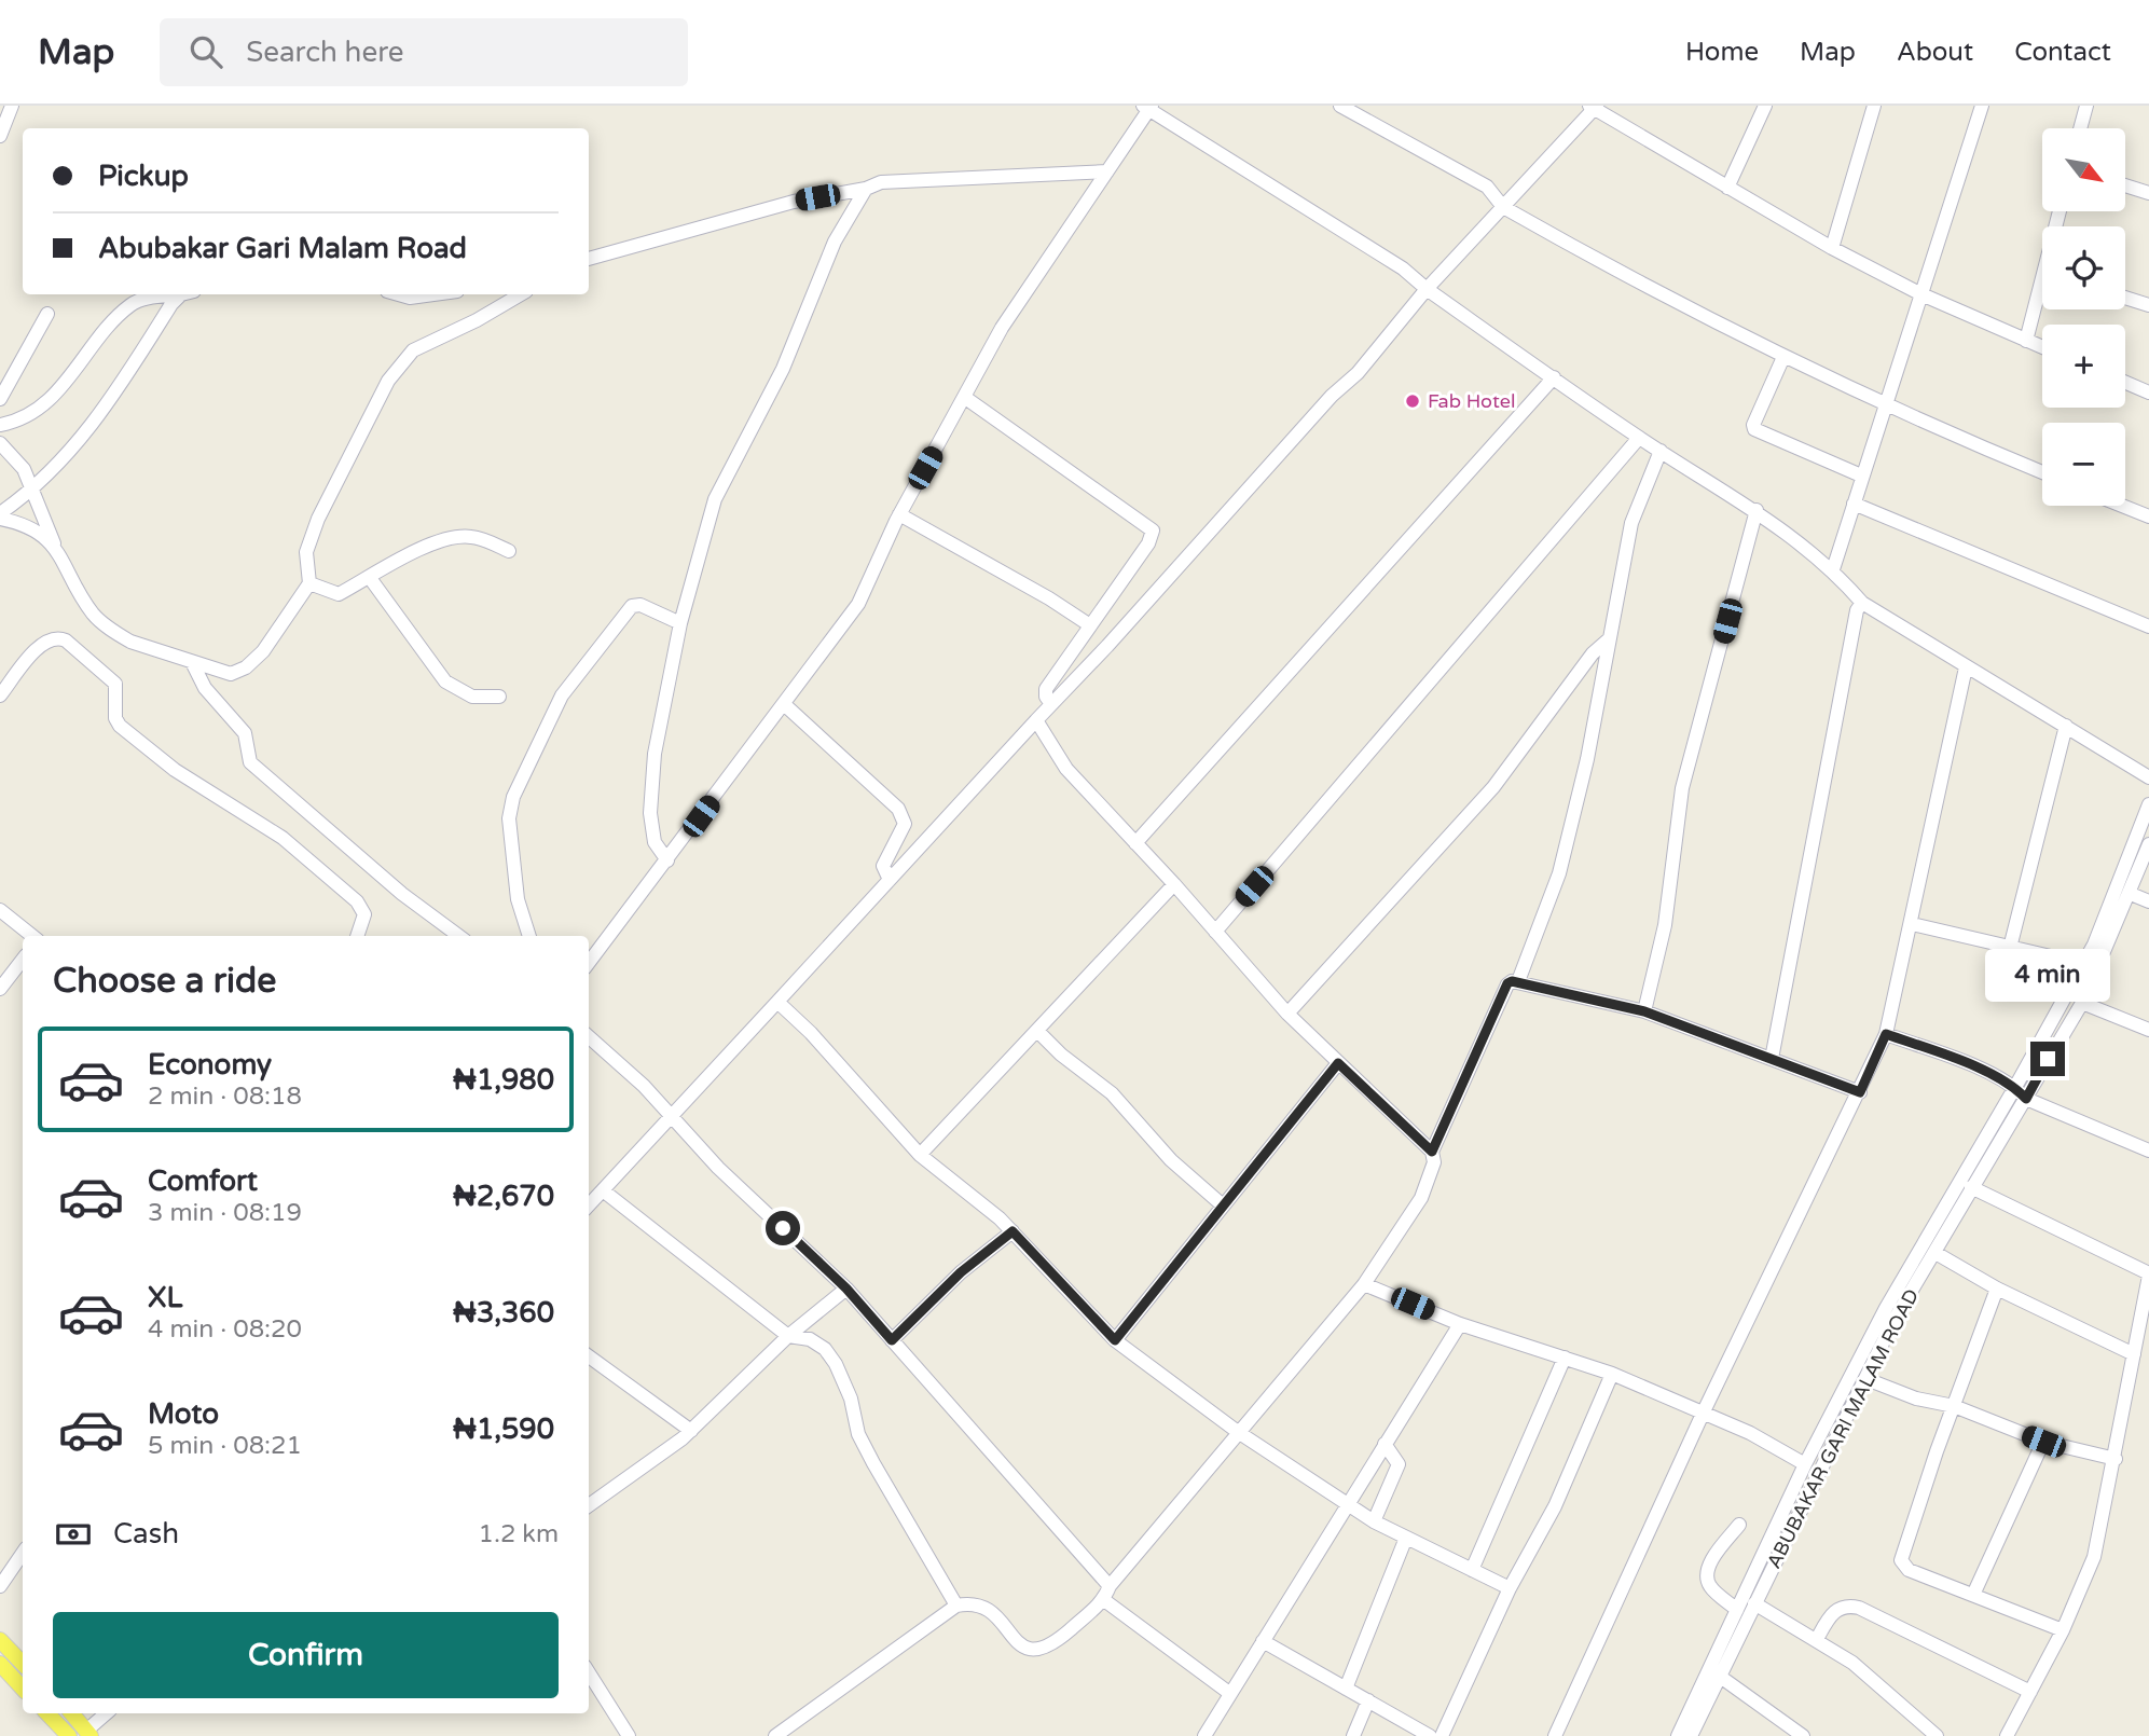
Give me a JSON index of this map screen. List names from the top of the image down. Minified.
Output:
{"streets":{"street":["ABUBAKAR GARI MALAM ROAD"]},"places":["Fab Hotel"],"north":"bottom right","page":{"header":"Map","search":"Search here","nav":["Home","Map","About","Contact"],"map_buttons":["+","−"],"banner":["Pickup","Abubakar Gari Malam Road"],"heading":"Choose a ride","bubble":"4 min","list":[{"name":"Economy","note":"2 min · 08:18","value":"₦1,980"},{"name":"Comfort","note":"3 min · 08:19","value":"₦2,670"},{"name":"XL","note":"4 min · 08:20","value":"₦3,360"},{"name":"Moto","note":"5 min · 08:21","value":"₦1,590"}],"pay":["Cash","1.2 km"],"buttons":"Confirm"}}
